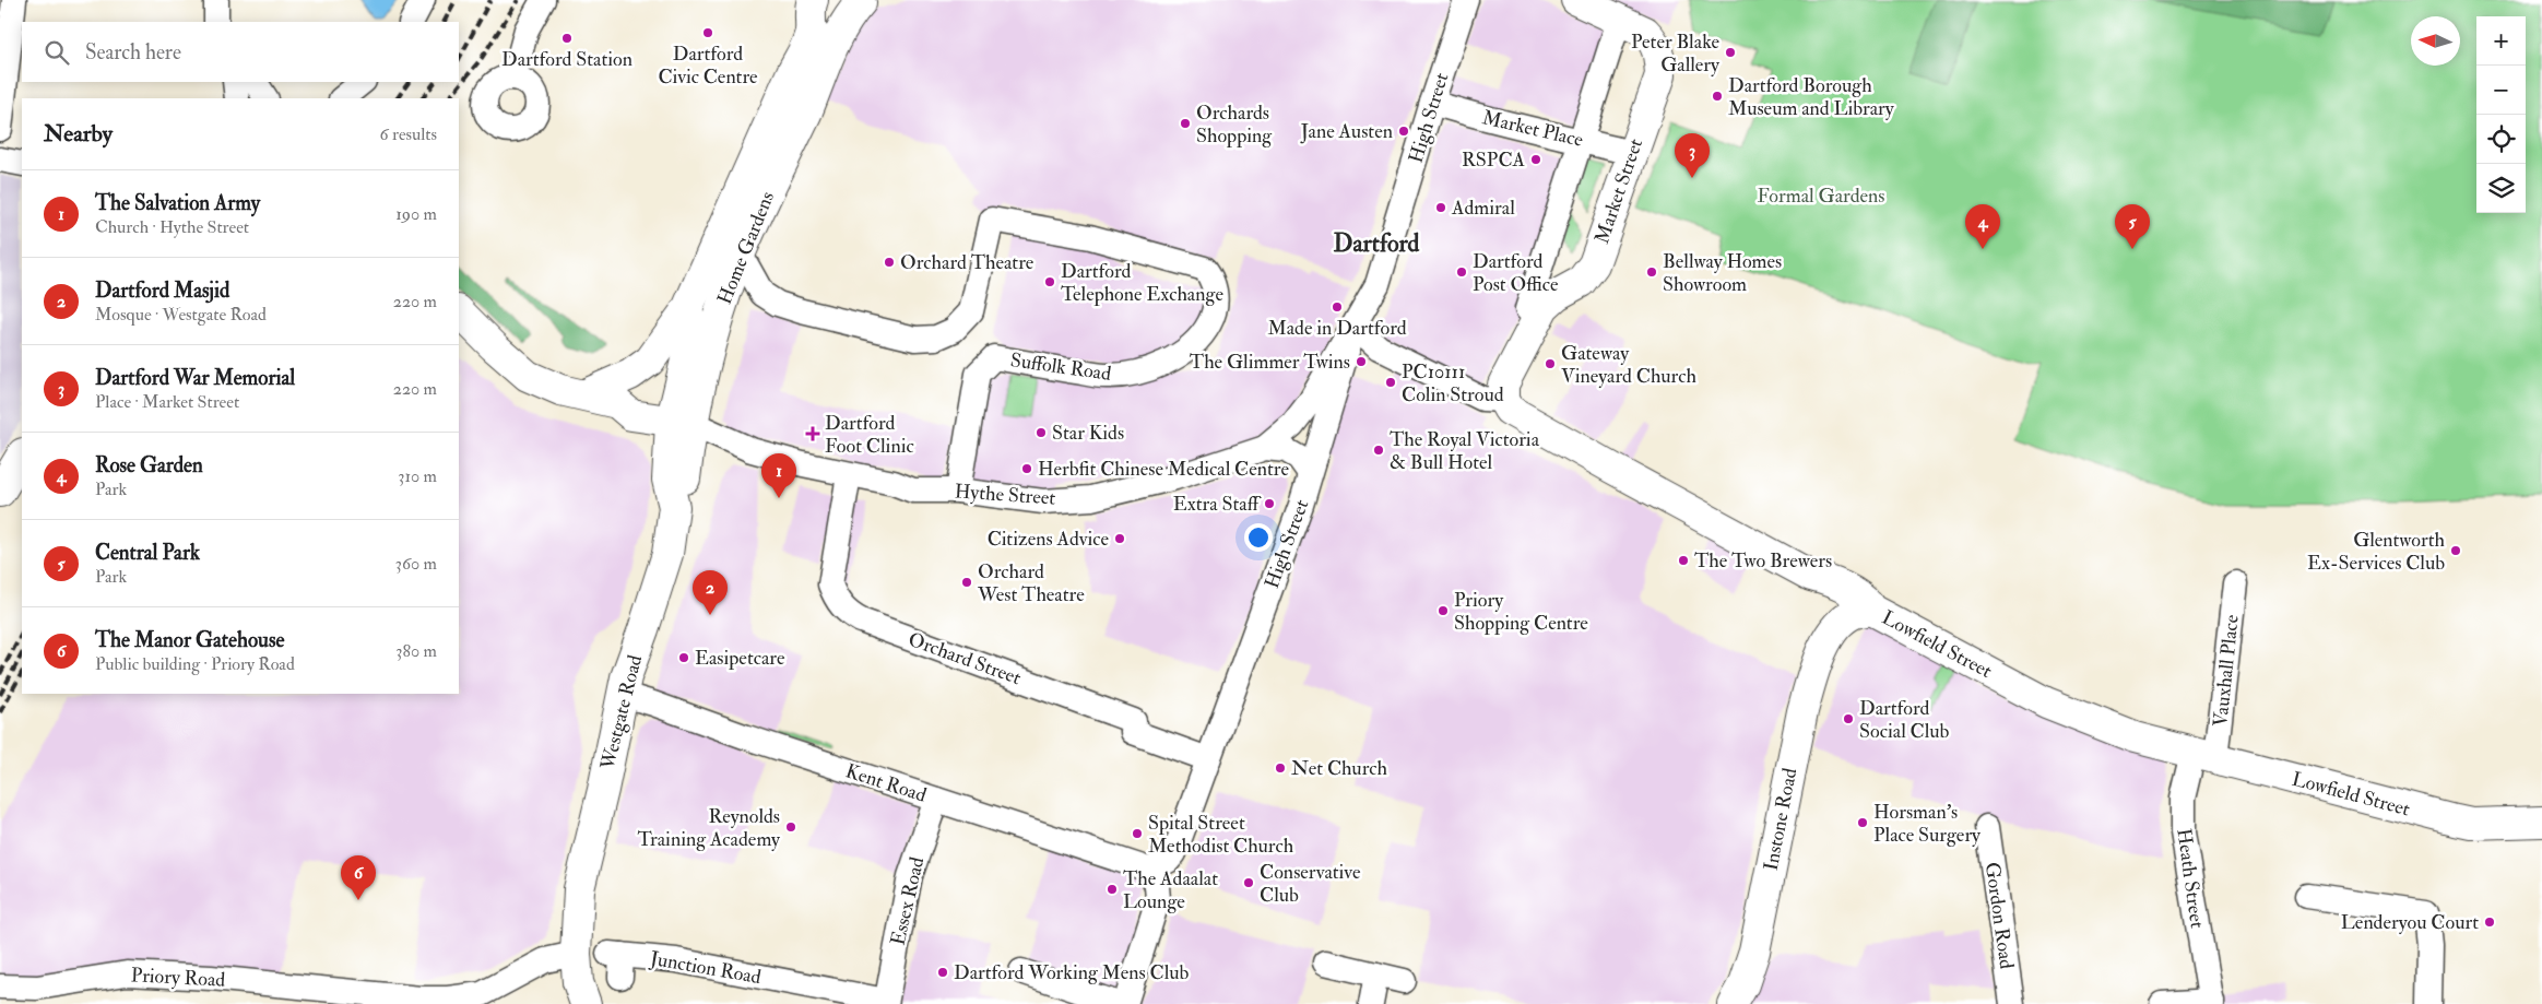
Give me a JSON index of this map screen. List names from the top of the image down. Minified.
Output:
{"streets":{"main road":["Market Street","Home Gardens","Hythe Street","Lowfield Street","Westgate Road","Instone Road"],"street":["High Street","Market Place","Suffolk Road","Orchard Street","Vauxhall Place","Kent Road","Heath Street","Essex Road","Gordon Road","Junction Road","Priory Road"]},"crossings":[["High Street","Market Place"],["High Street","Hythe Street"],["High Street","Orchard Street"],["High Street","Kent Road"],["Market Place","Market Street"],["Market Street","Lowfield Street"],["Home Gardens","Suffolk Road"],["Home Gardens","Hythe Street"],["Home Gardens","Westgate Road"],["Suffolk Road","Hythe Street"],["Hythe Street","Orchard Street"],["Hythe Street","Westgate Road"],["Lowfield Street","Vauxhall Place"],["Lowfield Street","Instone Road"],["Lowfield Street","Heath Street"],["Vauxhall Place","Heath Street"],["Westgate Road","Kent Road"],["Westgate Road","Priory Road"],["Kent Road","Essex Road"],["Essex Road","Junction Road"]],"districts":["Dartford"],"parks":["Formal Gardens"],"places":{"other":["Dartford Civic Centre","Dartford Station","Peter Blake Gallery","Dartford Borough Museum and Library","Orchards Shopping","Jane Austen","RSPCA","Admiral","Orchard Theatre","Dartford Post Office","Bellway Homes Showroom","Dartford Telephone Exchange","Made in Dartford","The Glimmer Twins","Gateway Vineyard Church","PC10111 Colin Stroud","Star Kids","The Royal Victoria & Bull Hotel","Herbfit Chinese Medical Centre","Extra Staff","Citizens Advice","Glentworth Ex-Services Club","The Two Brewers","Orchard West Theatre","Priory Shopping Centre","Easipetcare","Dartford Social Club","Net Church","Horsman's Place Surgery","Reynolds Training Academy","Spital Street Methodist Church","Conservative Club","The Adaalat Lounge","Lenderyou Court","Dartford Working Mens Club"],"health":["Dartford Foot Clinic"]},"north":"left","page":{"map_buttons":["+","−"],"search":"Search here","heading":["Nearby","6 results"],"pins":["3","4","5","1","2","6"],"list":[{"mark":"1","name":"The Salvation Army","note":"Church · Hythe Street","value":"190 m"},{"mark":"2","name":"Dartford Masjid","note":"Mosque · Westgate Road","value":"220 m"},{"mark":"3","name":"Dartford War Memorial","note":"Place · Market Street","value":"220 m"},{"mark":"4","name":"Rose Garden","note":"Park","value":"310 m"},{"mark":"5","name":"Central Park","note":"Park","value":"360 m"},{"mark":"6","name":"The Manor Gatehouse","note":"Public building · Priory Road","value":"380 m"}]}}
